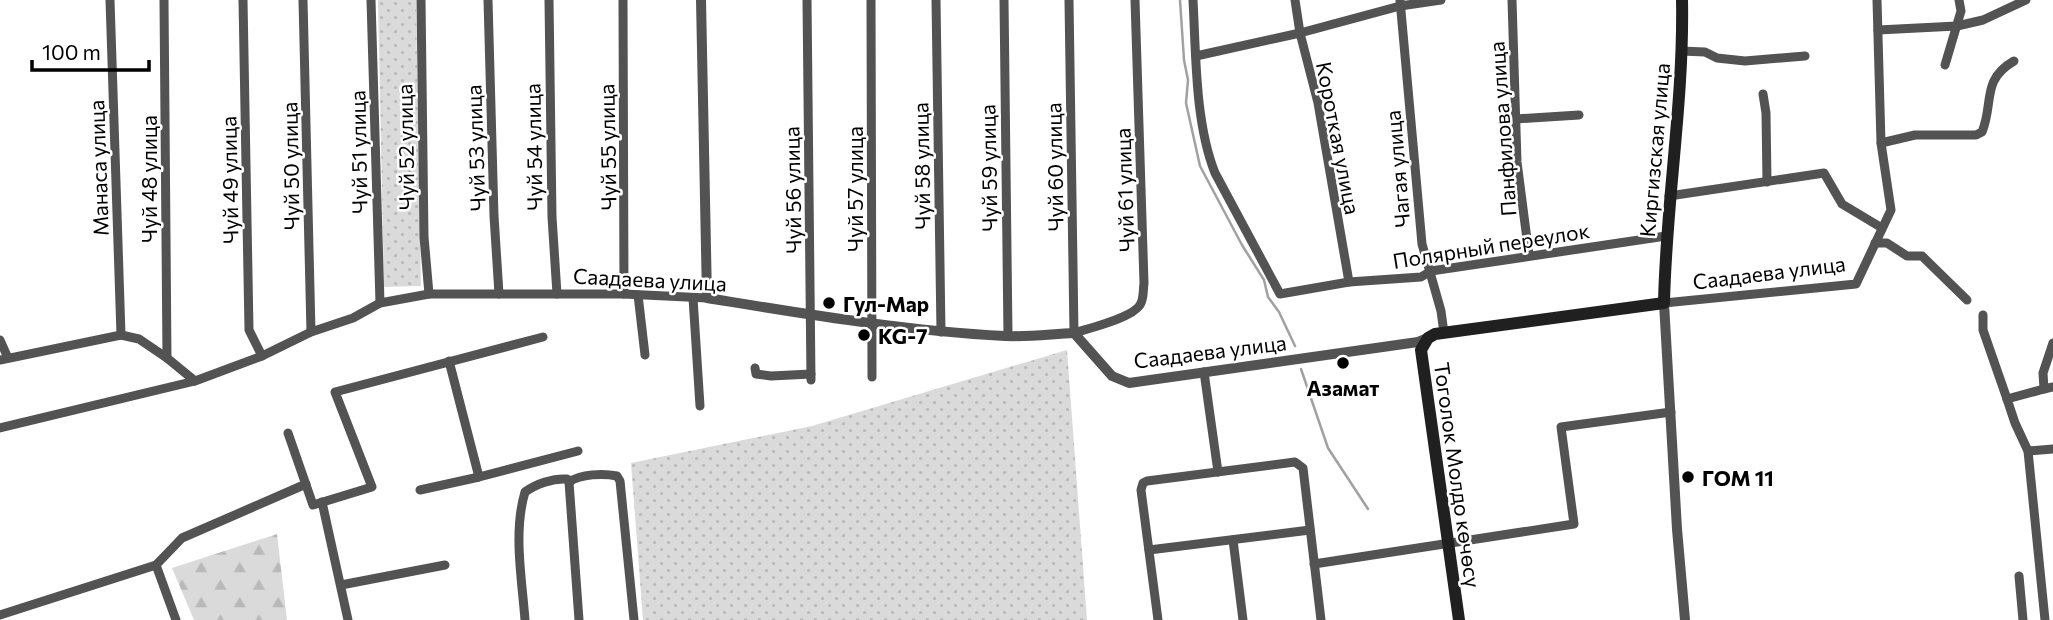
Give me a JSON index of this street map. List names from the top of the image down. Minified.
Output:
{"streets":{"main road":["Киргизская улица","Саадаева улица","Тоголок Молдо көчөсү"],"street":["Панфилова улица","Короткая улица","Чуй 52 улица","Чуй 54 улица","Чуй 55 улица","Чуй 53 улица","Чуй 51 улица","Чуй 50 улица","Чуй 58 улица","Чуй 60 улица","Манаса улица","Чуй 59 улица","Чагая улица","Чуй 48 улица","Чуй 49 улица","Чуй 57 улица","Чуй 56 улица","Чуй 61 улица","Полярный переулок"]},"crossings":[["Панфилова улица","Полярный переулок"],["Короткая улица","Полярный переулок"],["Чуй 52 улица","Саадаева улица"],["Чуй 54 улица","Саадаева улица"],["Чуй 55 улица","Саадаева улица"],["Чуй 53 улица","Саадаева улица"],["Киргизская улица","Полярный переулок"],["Киргизская улица","Саадаева улица"],["Чуй 51 улица","Саадаева улица"],["Чуй 50 улица","Саадаева улица"],["Чуй 58 улица","Саадаева улица"],["Чуй 60 улица","Чуй 61 улица"],["Чуй 60 улица","Саадаева улица"],["Чуй 59 улица","Саадаева улица"],["Чагая улица","Полярный переулок"],["Чагая улица","Саадаева улица"],["Чуй 49 улица","Саадаева улица"],["Чуй 57 улица","Саадаева улица"],["Чуй 56 улица","Саадаева улица"],["Чуй 61 улица","Саадаева улица"],["Саадаева улица","Тоголок Молдо көчөсү"]],"places":["Гул-Мар","KG-7","Азамат","ГОМ 11"],"scale_bar":"100 m"}
